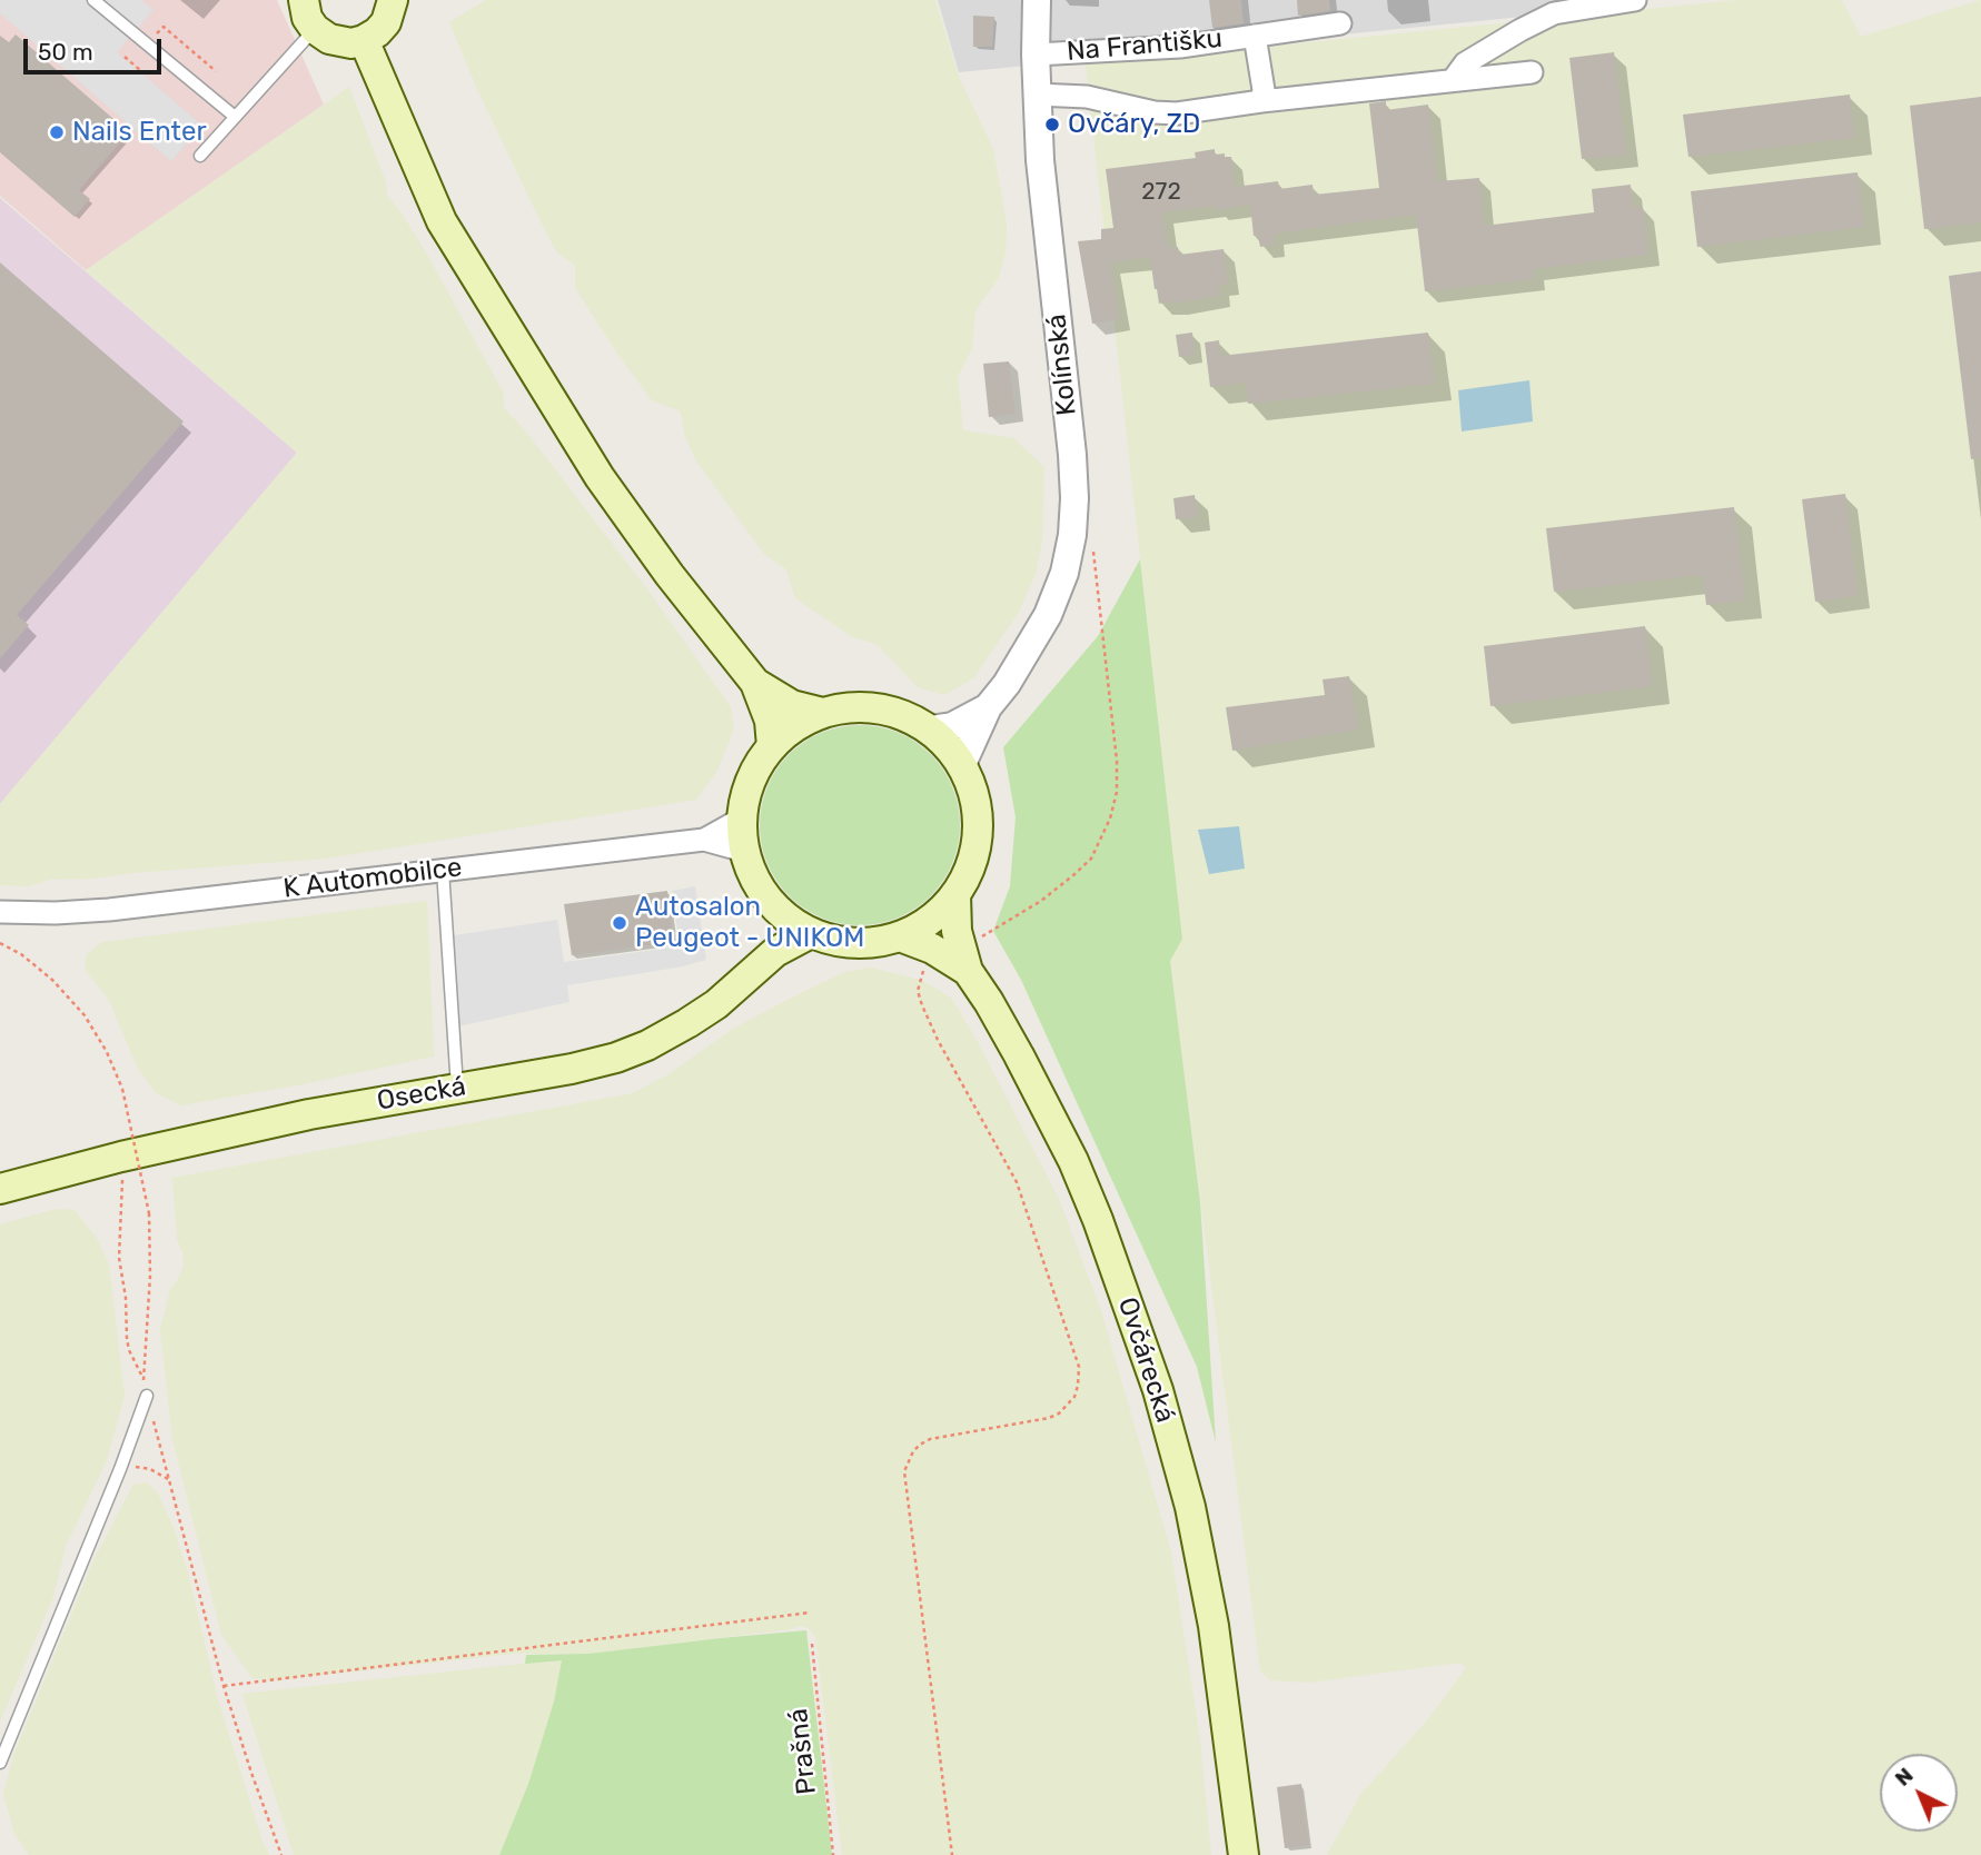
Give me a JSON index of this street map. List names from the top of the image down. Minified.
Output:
{"streets":{"main road":["Osecká","Ovčárecká"],"street":["Na Františku","Kolínská","K Automobilce"],"path":["Prašná"]},"crossings":[["Na Františku","Kolínská"],["Kolínská","K Automobilce"],["Kolínská","Osecká"],["Kolínská","Ovčárecká"],["K Automobilce","Osecká"],["K Automobilce","Ovčárecká"],["Osecká","Ovčárecká"]],"places":["Ovčáry, ZD","Nails Enter","Autosalon Peugeot - UNIKOM"],"house_numbers":["272"],"scale_bar":"50 m","north":"top left"}
